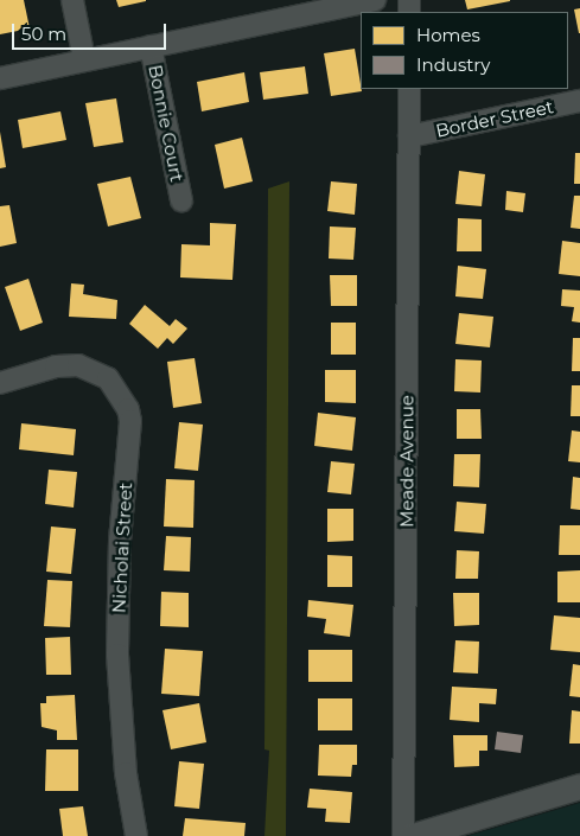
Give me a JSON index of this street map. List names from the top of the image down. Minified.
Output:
{"streets":{"street":["Border Street","Bonnie Court","Meade Avenue","Nicholai Street"]},"crossings":[["Border Street","Meade Avenue"]],"legend":["Homes","Industry"],"scale_bar":"50 m"}
